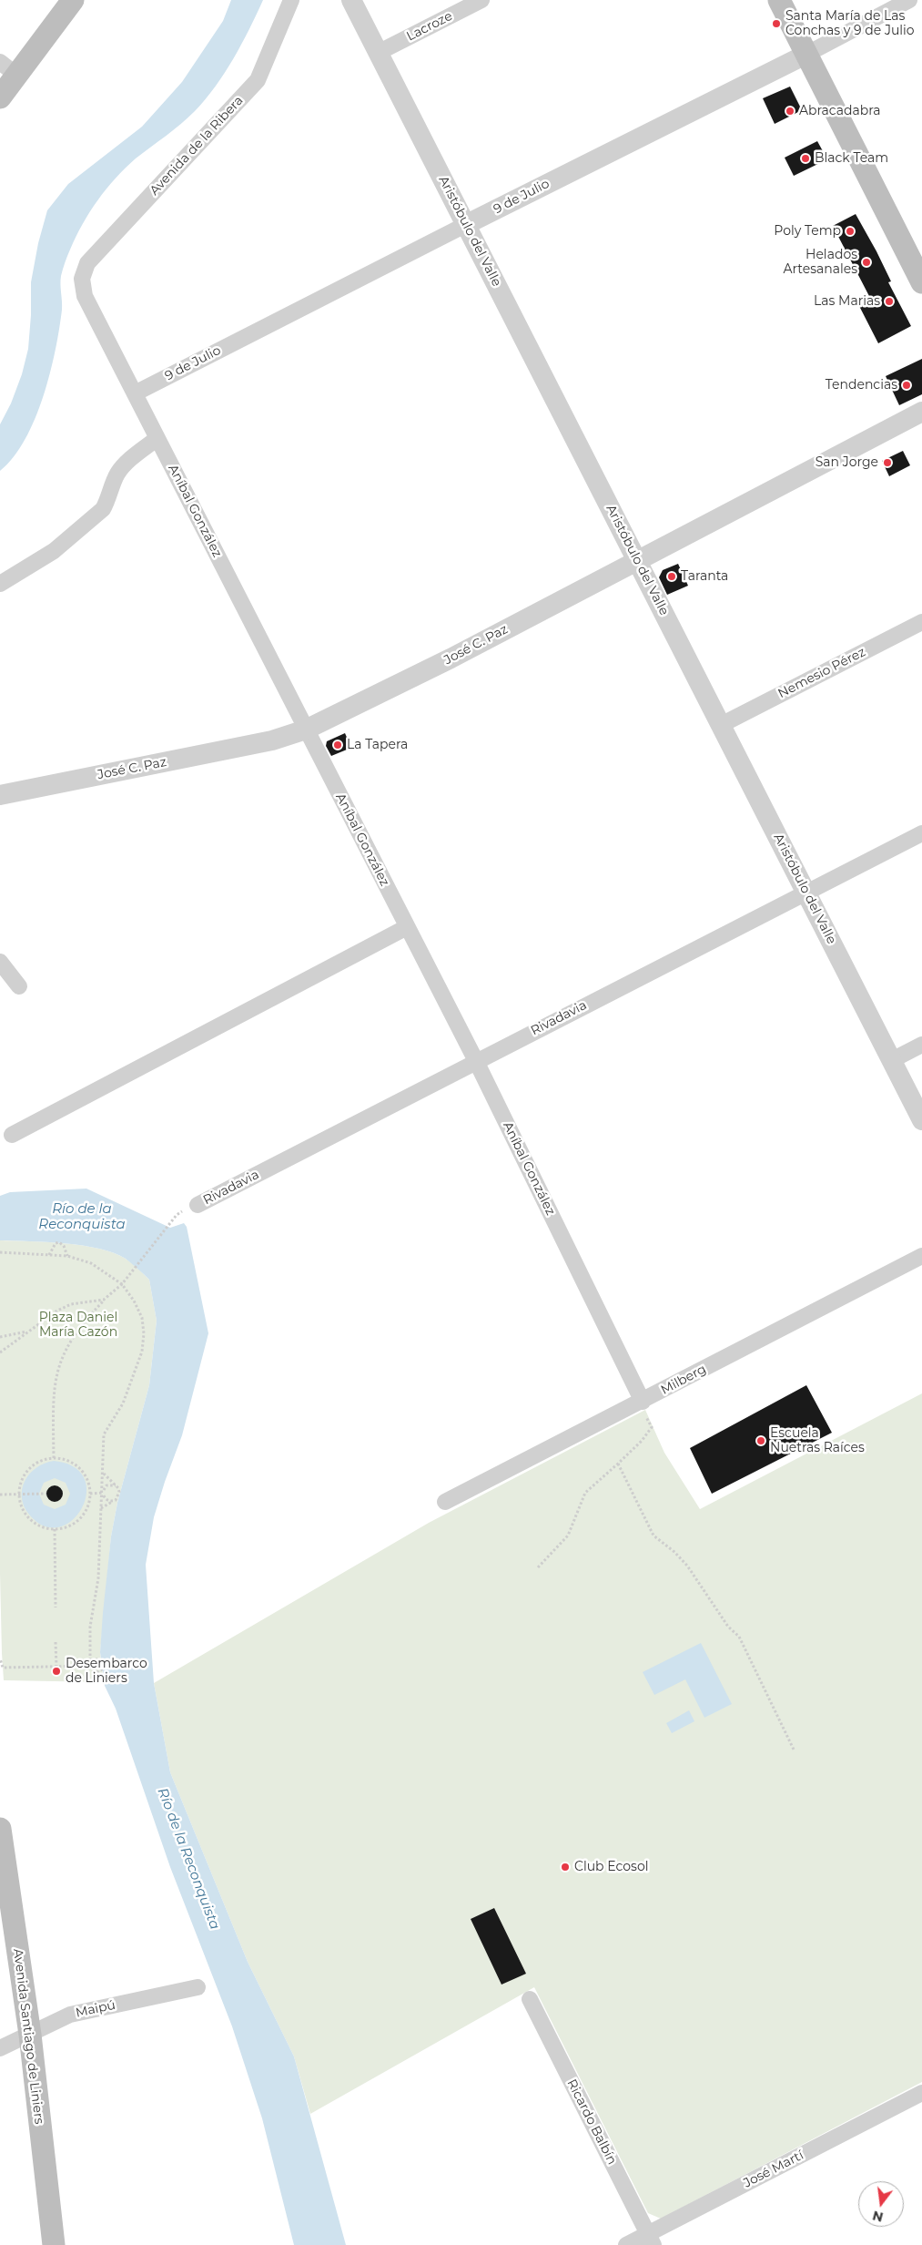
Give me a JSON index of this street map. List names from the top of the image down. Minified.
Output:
{"streets":{"main road":["Avenida Santiago de Liniers"],"street":["Lacroze","Avenida de la Ribera","9 de Julio","Aristóbulo del Valle","Aníbal González","José C. Paz","Nemesio Pérez","Rivadavia","Milberg","Maipú","Ricardo Balbín","José Martí"]},"crossings":[["Lacroze","Aristóbulo del Valle"],["Avenida de la Ribera","Aníbal González"],["9 de Julio","Aristóbulo del Valle"],["9 de Julio","Aníbal González"],["Aristóbulo del Valle","José C. Paz"],["Aristóbulo del Valle","Nemesio Pérez"],["Aristóbulo del Valle","Rivadavia"],["Aníbal González","José C. Paz"],["Aníbal González","Rivadavia"],["Aníbal González","Milberg"],["Maipú","Avenida Santiago de Liniers"],["Ricardo Balbín","José Martí"]],"water":["Río de la Reconquista"],"parks":["Plaza Daniel María Cazón"],"places":["Santa María de Las Conchas y 9 de Julio","Abracadabra","Black Team","Poly Temp","Helados Artesanales","Las Marias","Tendencias","San Jorge","Taranta","La Tapera","Escuela Nuetras Raíces","Desembarco de Liniers","Club Ecosol"],"north":"bottom"}
